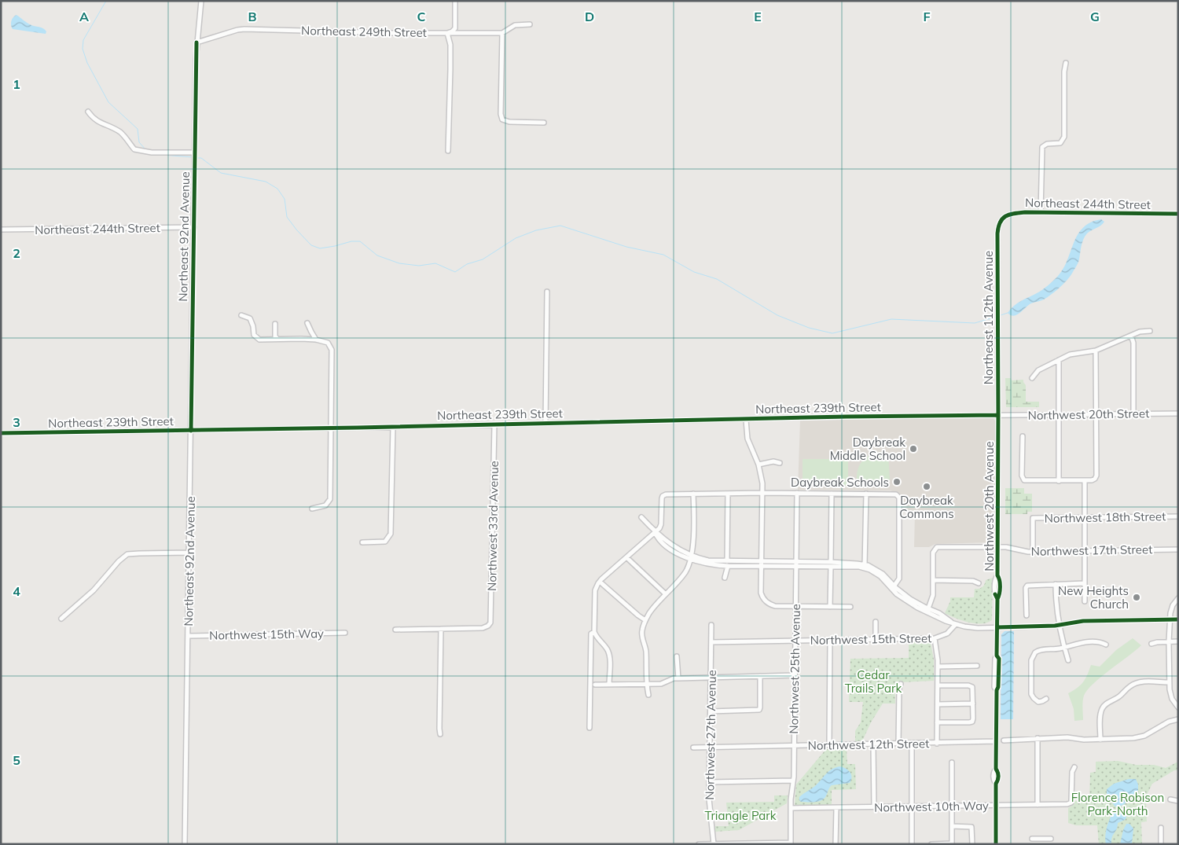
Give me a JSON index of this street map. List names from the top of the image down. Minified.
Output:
{"streets":{"street":["Northeast 249th Street","Northeast 244th Street","Northeast 92nd Avenue","Northeast 112th Avenue","Northeast 239th Street","Northwest 20th Street","Northwest 20th Avenue","Northwest 18th Street","Northwest 33rd Avenue","Northwest 17th Street","Northwest 15th Way","Northwest 15th Street","Northwest 25th Avenue","Northwest 27th Avenue","Northwest 12th Street","Northwest 10th Way"]},"crossings":[["Northeast 249th Street","Northeast 92nd Avenue"],["Northeast 244th Street","Northeast 92nd Avenue"],["Northeast 244th Street","Northeast 112th Avenue"],["Northeast 92nd Avenue","Northeast 239th Street"],["Northeast 92nd Avenue","Northwest 15th Way"],["Northeast 112th Avenue","Northeast 239th Street"],["Northeast 112th Avenue","Northwest 20th Street"],["Northeast 112th Avenue","Northwest 20th Avenue"],["Northeast 239th Street","Northwest 20th Street"],["Northeast 239th Street","Northwest 20th Avenue"],["Northeast 239th Street","Northwest 33rd Avenue"],["Northwest 20th Street","Northwest 20th Avenue"],["Northwest 20th Avenue","Northwest 17th Street"],["Northwest 20th Avenue","Northwest 12th Street"],["Northwest 20th Avenue","Northwest 10th Way"],["Northwest 18th Street","Northwest 17th Street"],["Northwest 15th Street","Northwest 25th Avenue"],["Northwest 15th Street","Northwest 27th Avenue"],["Northwest 25th Avenue","Northwest 12th Street"],["Northwest 25th Avenue","Northwest 10th Way"],["Northwest 27th Avenue","Northwest 12th Street"]],"parks":["Cedar Trails Park","Florence Robison Park-North","Triangle Park"],"places":["Daybreak Middle School","Daybreak Schools","Daybreak Commons","New Heights Church"],"grid":{"columns":["A","B","C","D","E","F","G"],"rows":["1","2","3","4","5"]}}
